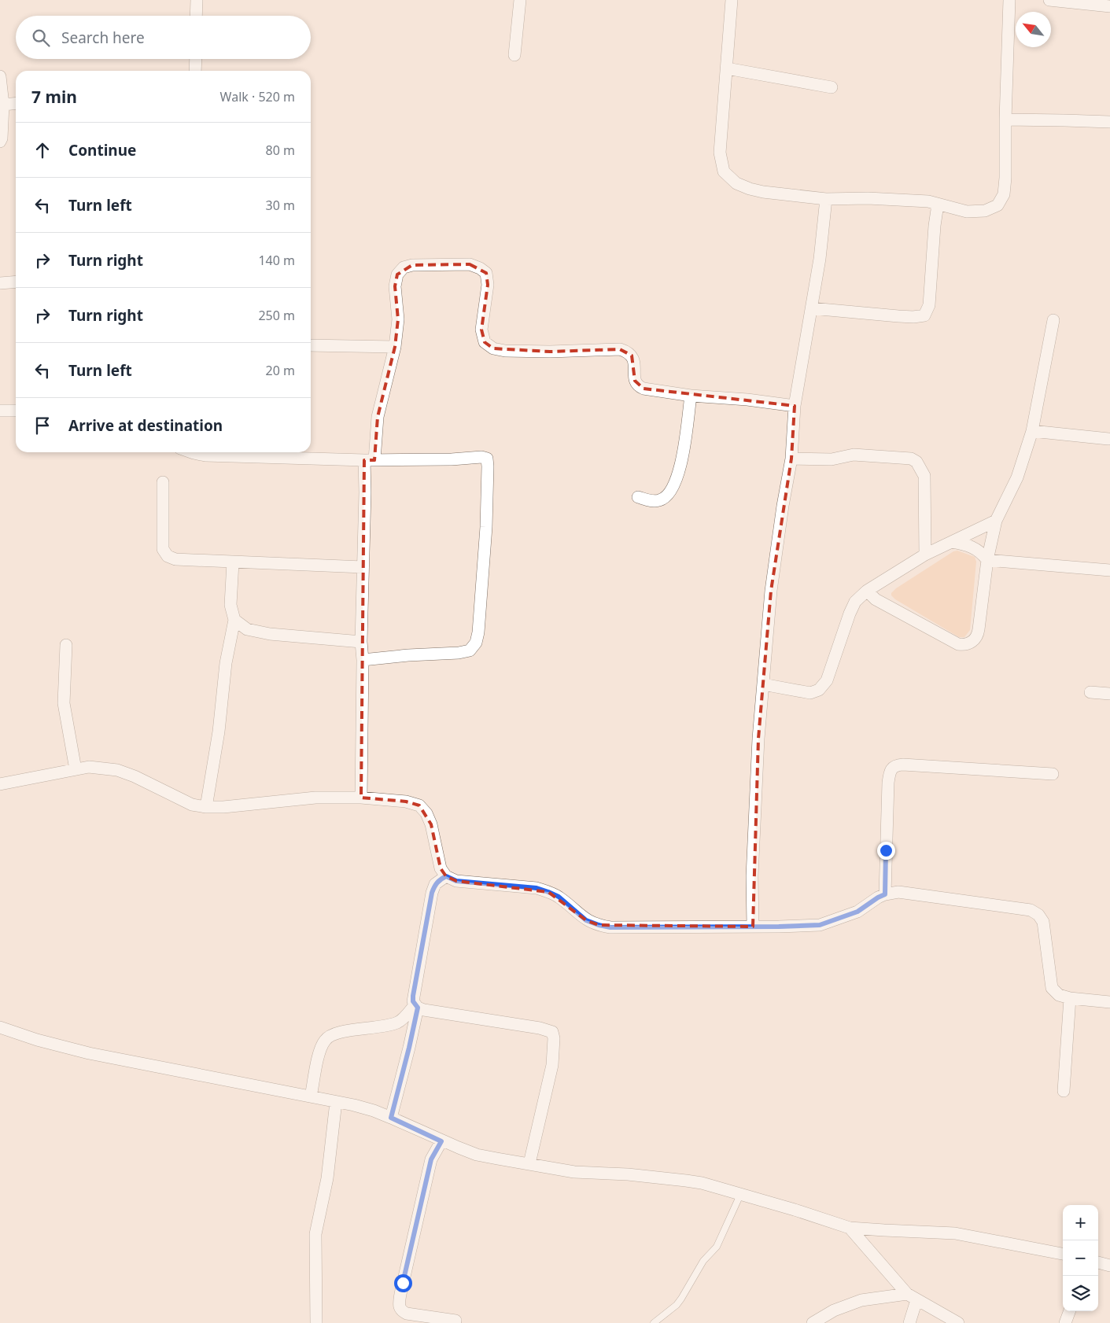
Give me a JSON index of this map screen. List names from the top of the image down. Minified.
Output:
{"north":"top left","page":{"search":"Search here","heading":["7 min","Walk · 520 m"],"list":[["Continue","80 m"],["Turn left","30 m"],["Turn right","140 m"],["Turn right","250 m"],["Turn left","20 m"],"Arrive at destination"],"map_buttons":["+","−"]}}
